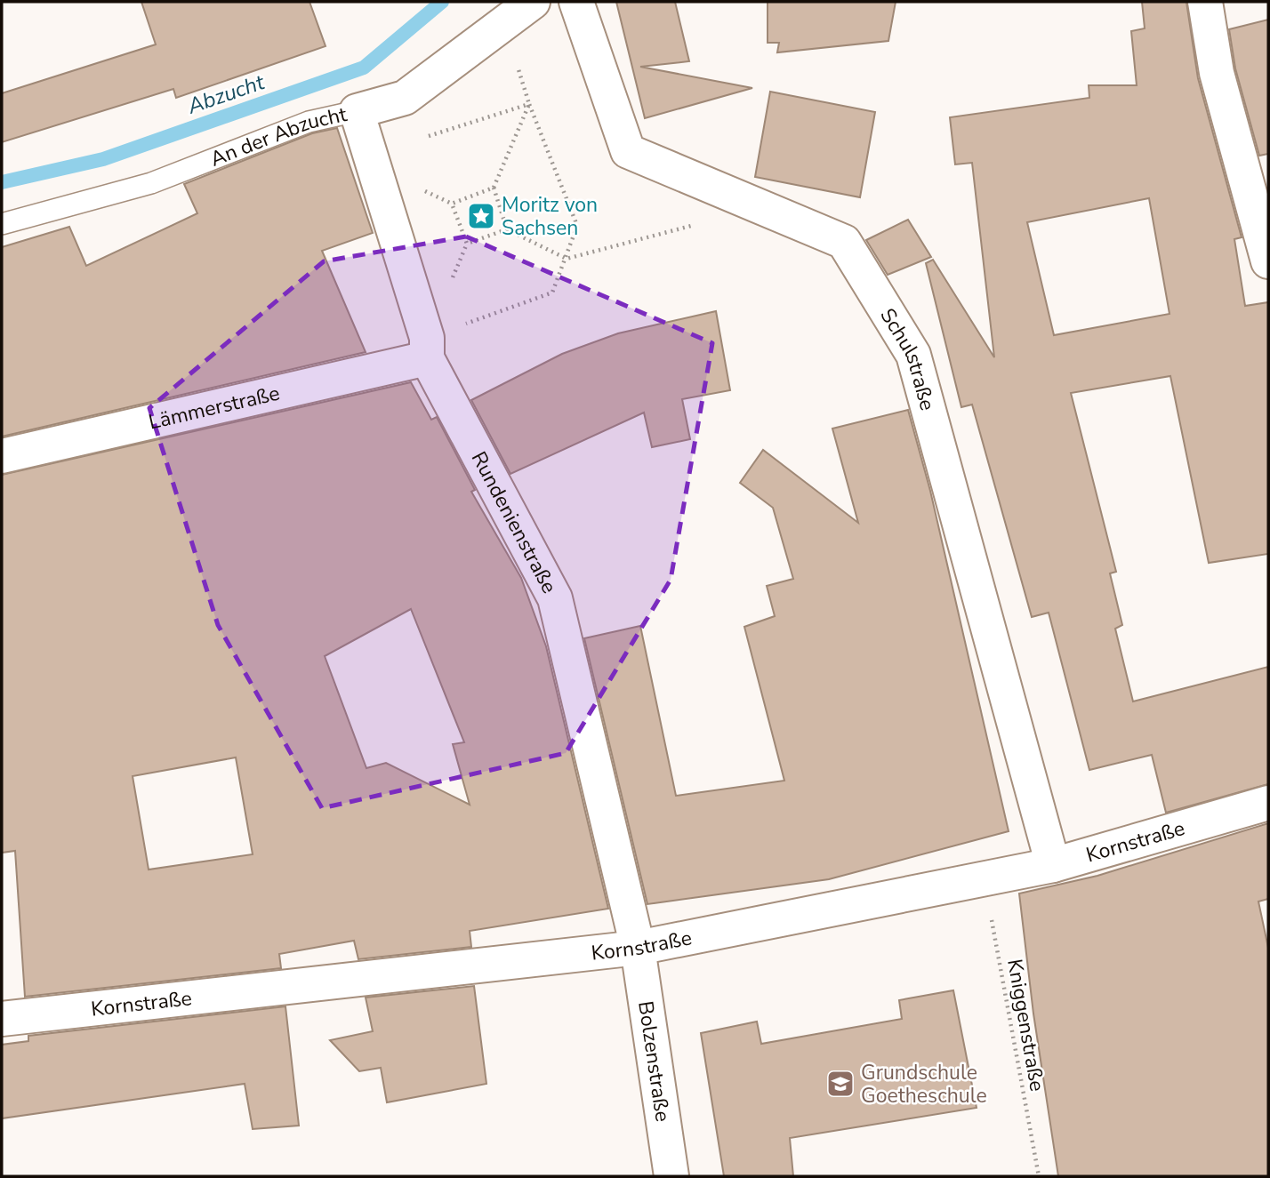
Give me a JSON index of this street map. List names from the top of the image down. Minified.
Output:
{"streets":{"street":["An der Abzucht","Schulstraße","Lämmerstraße","Rundenienstraße","Kornstraße","Bolzenstraße"],"path":["Kniggenstraße"]},"crossings":[["An der Abzucht","Rundenienstraße"],["Schulstraße","Kornstraße"],["Lämmerstraße","Rundenienstraße"],["Rundenienstraße","Kornstraße"],["Rundenienstraße","Bolzenstraße"],["Kornstraße","Kniggenstraße"],["Kornstraße","Bolzenstraße"]],"water":["Abzucht"],"places":{"place":["Moritz von Sachsen"],"school or university":["Grundschule Goetheschule"]}}
